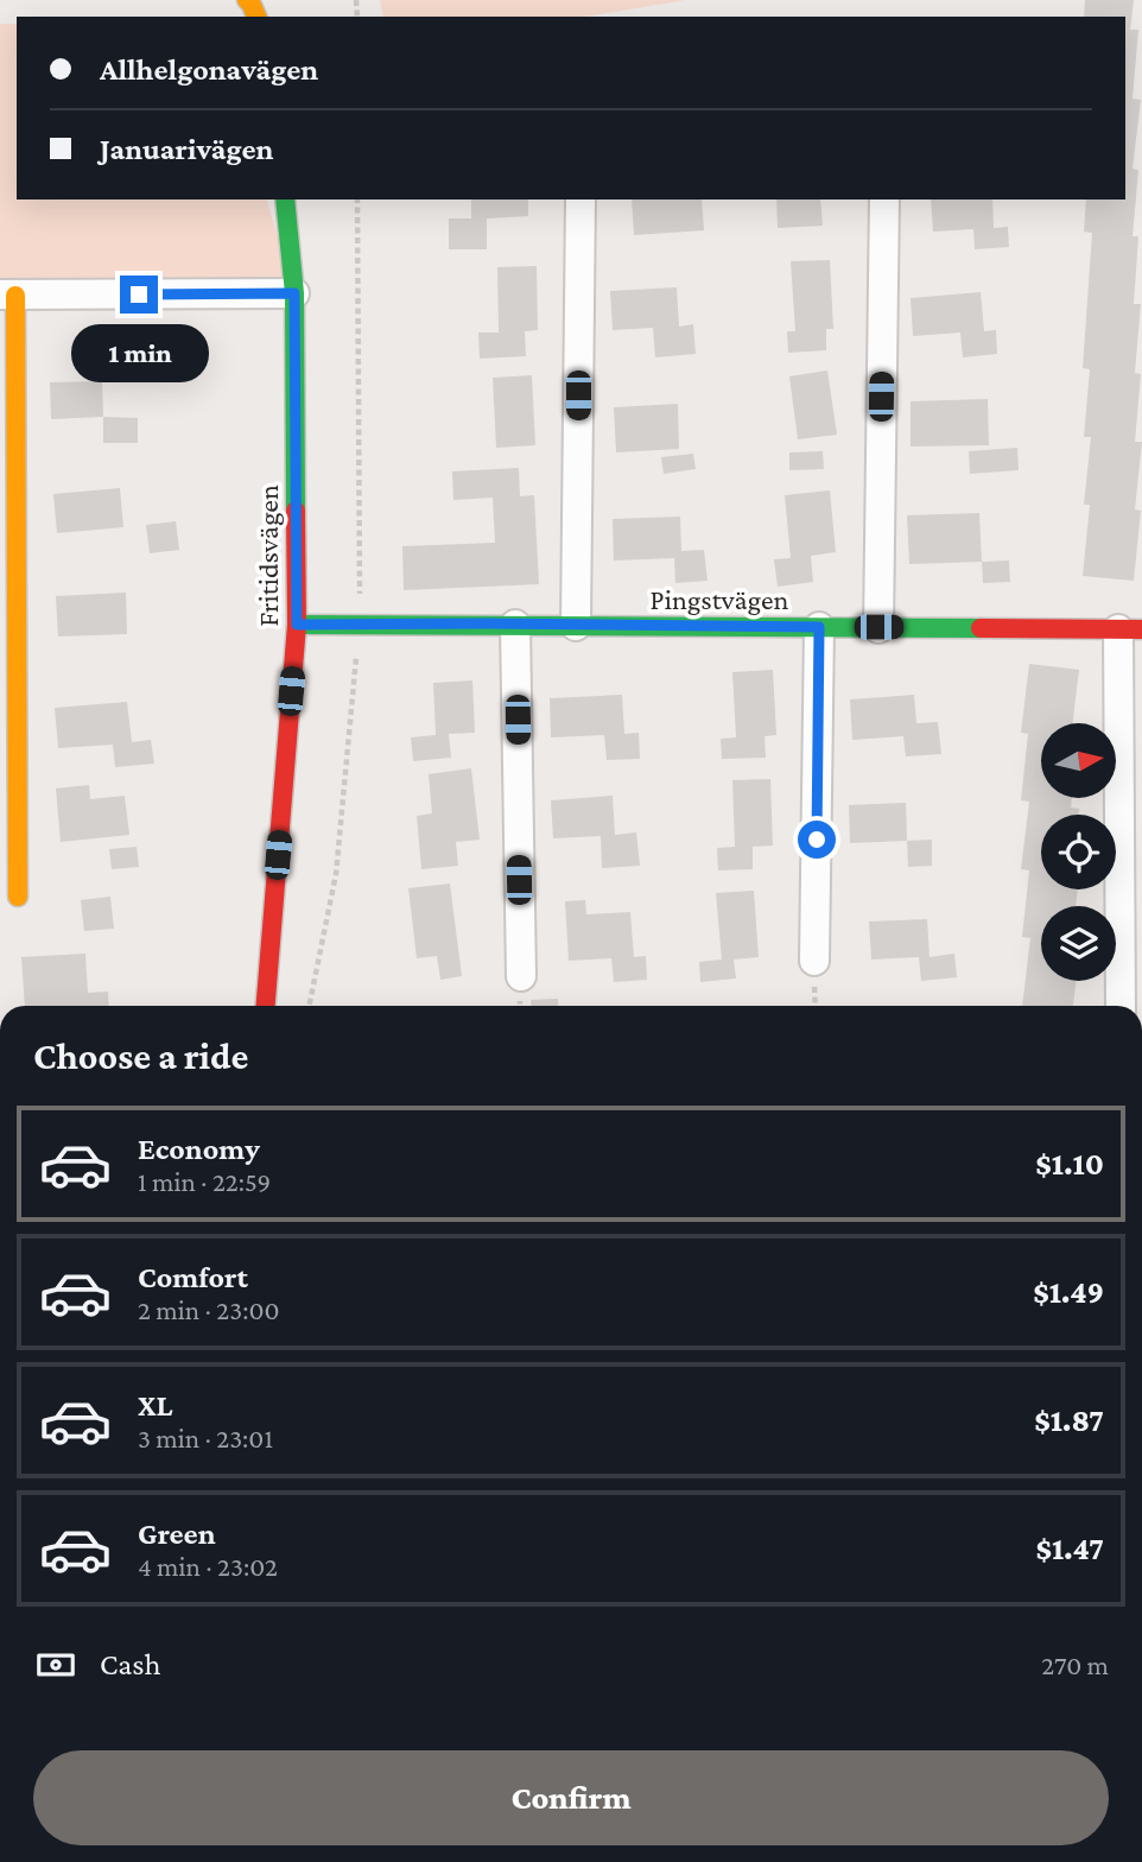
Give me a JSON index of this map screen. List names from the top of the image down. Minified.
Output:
{"streets":{"street":["Fritidsvägen","Pingstvägen"]},"crossings":[["Fritidsvägen","Pingstvägen"]],"north":"right","page":{"banner":["Allhelgonavägen","Januarivägen"],"bubble":"1 min","heading":"Choose a ride","list":[{"name":"Economy","note":"1 min · 22:59","value":"$1.10"},{"name":"Comfort","note":"2 min · 23:00","value":"$1.49"},{"name":"XL","note":"3 min · 23:01","value":"$1.87"},{"name":"Green","note":"4 min · 23:02","value":"$1.47"}],"pay":["Cash","270 m"],"buttons":"Confirm"}}
